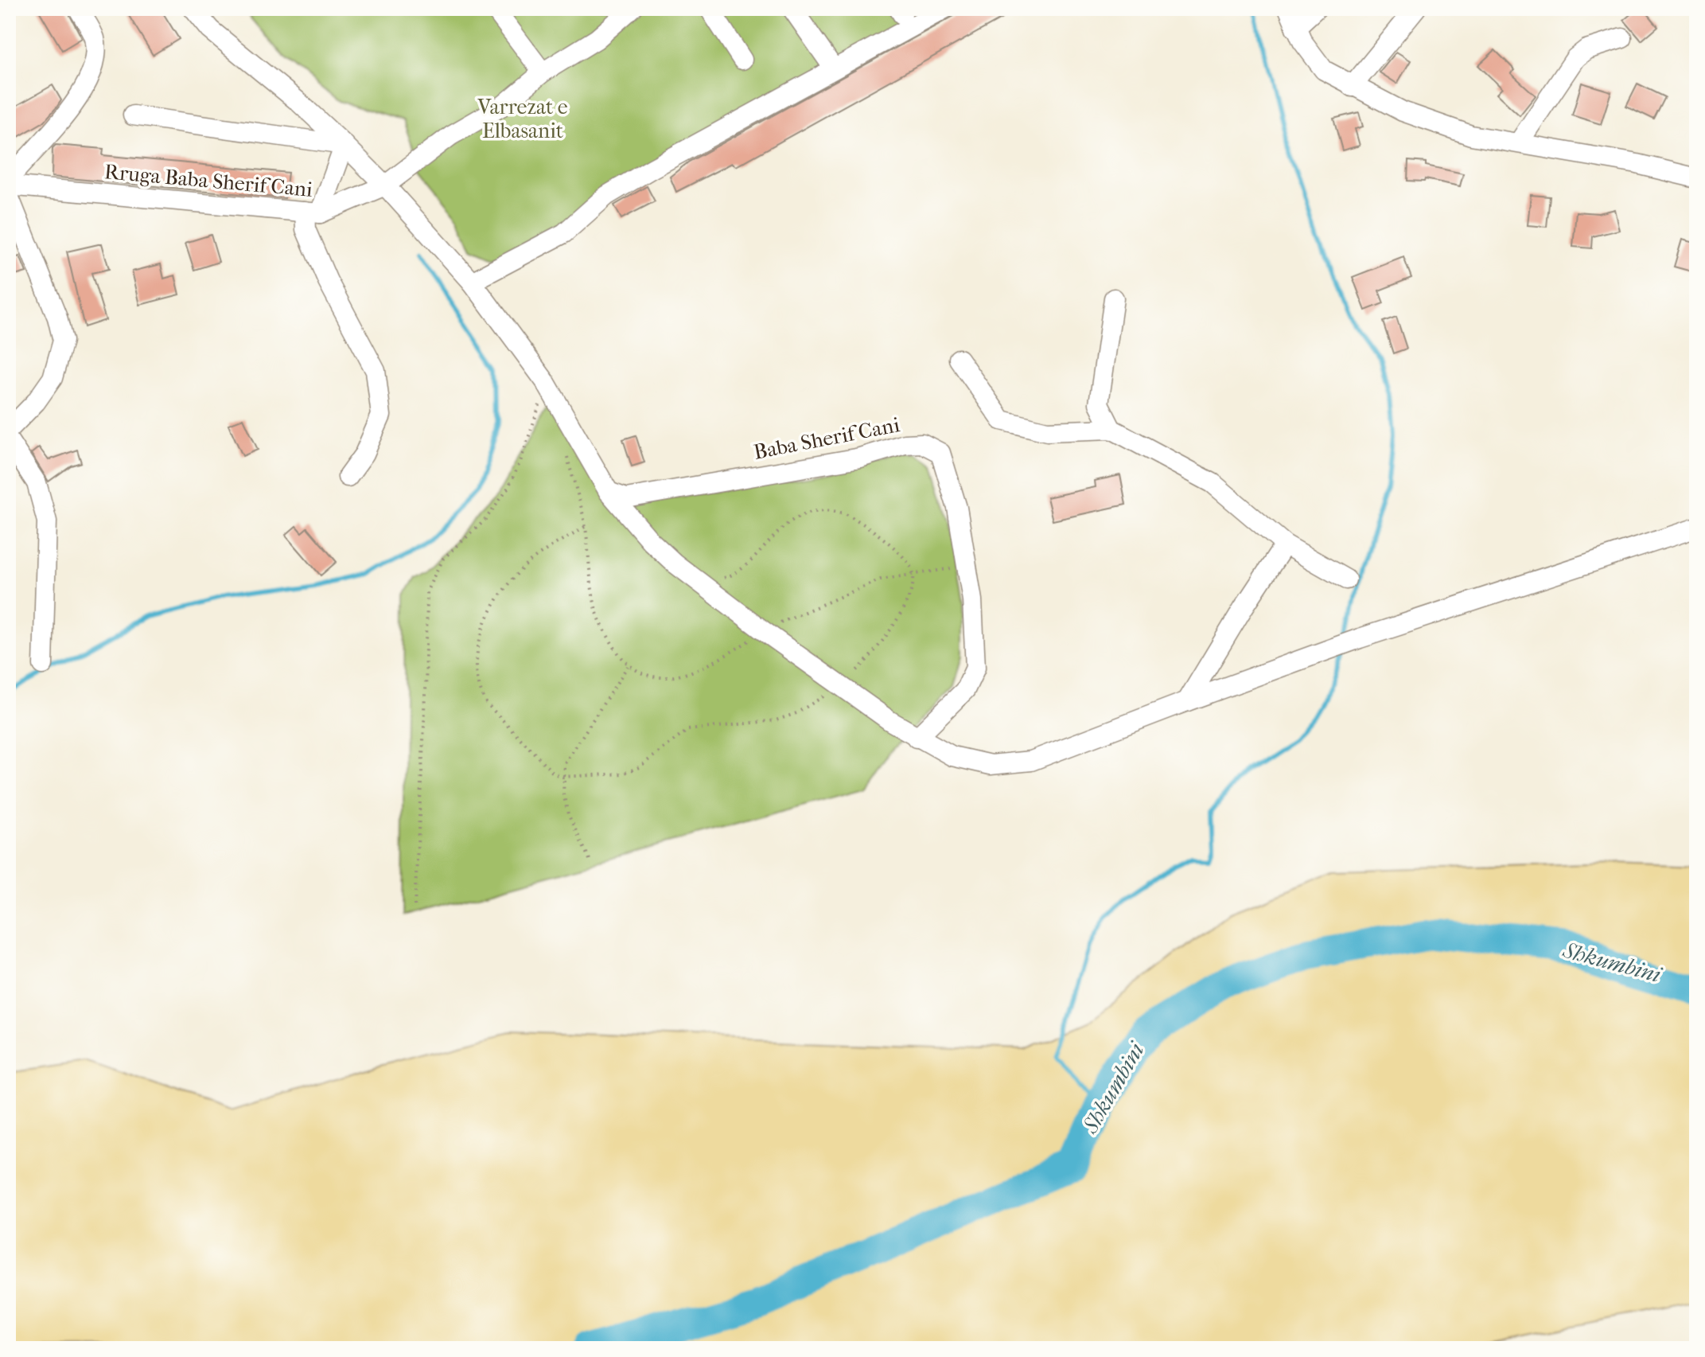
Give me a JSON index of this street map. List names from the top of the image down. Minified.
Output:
{"streets":{"street":["Rruga Baba Sherif Cani","Baba Sherif Cani"]},"water":["Shkumbini"],"parks":["Varrezat e Elbasanit"]}
